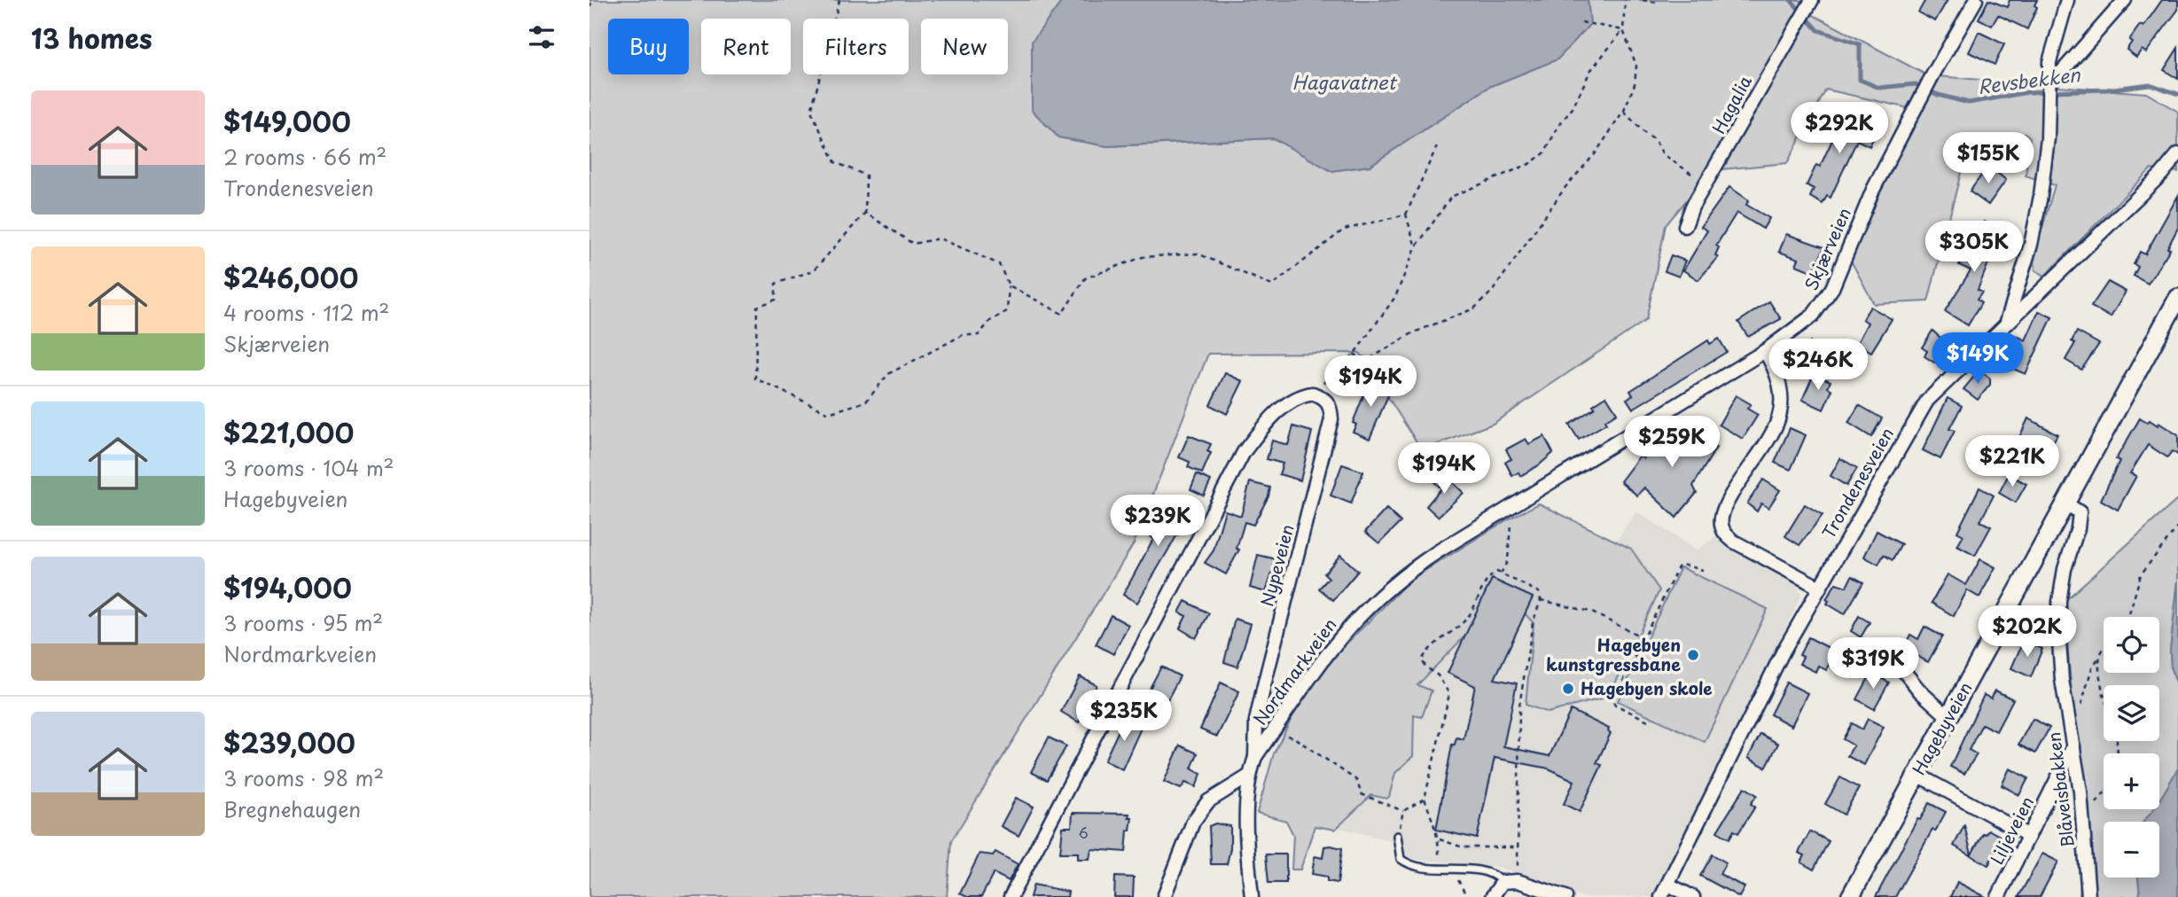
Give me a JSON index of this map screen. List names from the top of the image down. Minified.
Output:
{"streets":{"main road":["Hagebyveien"],"street":["Hagalia","Skjærveien","Trondenesveien","Nypeveien","Nordmarkveien","Blåveisbakken","Liljeveien"]},"crossings":[["Skjærveien","Nordmarkveien"],["Nypeveien","Nordmarkveien"],["Hagebyveien","Blåveisbakken"],["Blåveisbakken","Liljeveien"]],"water":["Revsbekken","Hagavatnet"],"places":["Hagebyen kunstgressbane","Hagebyen skole"],"house_numbers":["6"],"page":{"heading":"13 homes","chip":["Buy","Rent","Filters","New"],"list":[{"name":"$149,000","note":"2 rooms · 66 m² · Trondenesveien"},{"name":"$246,000","note":"4 rooms · 112 m² · Skjærveien"},{"name":"$221,000","note":"3 rooms · 104 m² · Hagebyveien"},{"name":"$194,000","note":"3 rooms · 95 m² · Nordmarkveien"},{"name":"$239,000","note":"3 rooms · 98 m² · Bregnehaugen"}],"price":["$292K","$155K","$305K","$149K","$246K","$194K","$259K","$221K","$194K","$239K","$202K","$319K","$235K"],"map_buttons":["+","−"]}}
